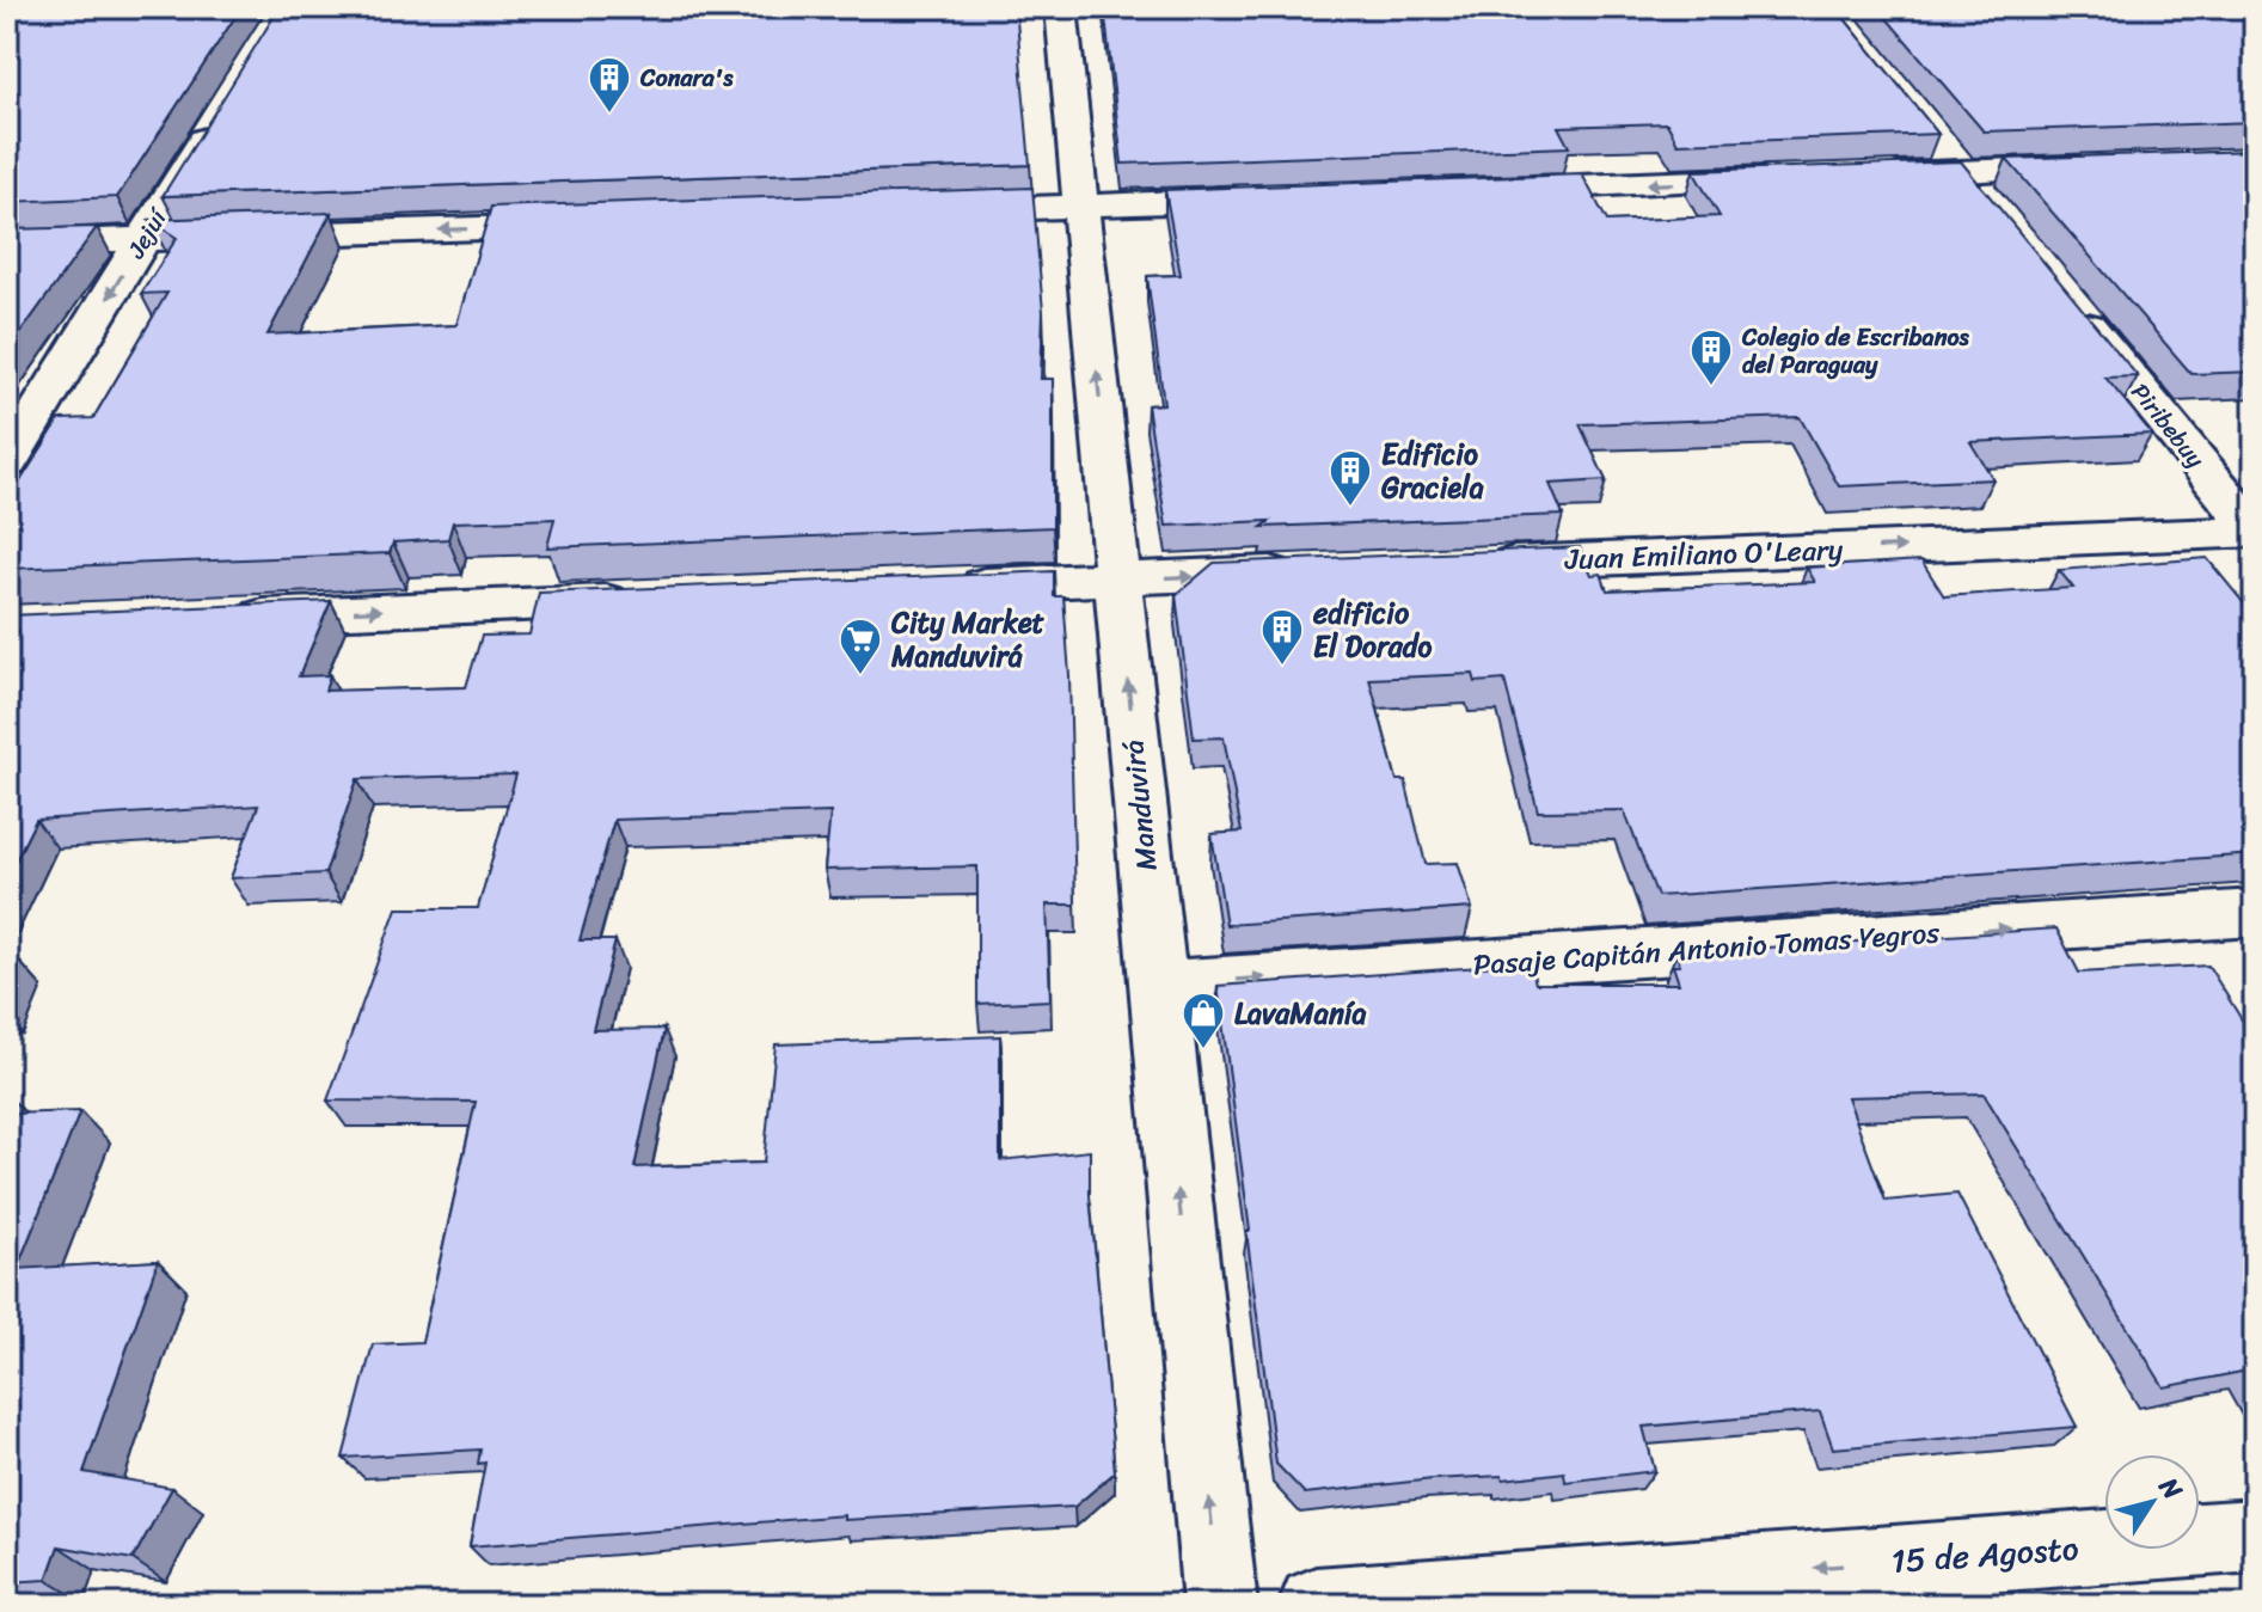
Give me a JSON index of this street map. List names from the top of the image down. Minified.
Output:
{"streets":{"street":["Jejuí","Piribebuy","Juan Emiliano O'Leary","Manduvirá","Pasaje Capitán Antonio Tomas Yegros","15 de Agosto"]},"crossings":[["Piribebuy","Juan Emiliano O'Leary"],["Manduvirá","Pasaje Capitán Antonio Tomas Yegros"]],"one_way":["Jejuí","Manduvirá","Pasaje Capitán Antonio Tomas Yegros","15 de Agosto"],"places":{"building":["Conara's","Colegio de Escribanos del Paraguay","Edificio Graciela","edificio El Dorado"],"supermarket":["City Market Manduvirá"],"shop":["LavaManía"]},"north":"top right"}
